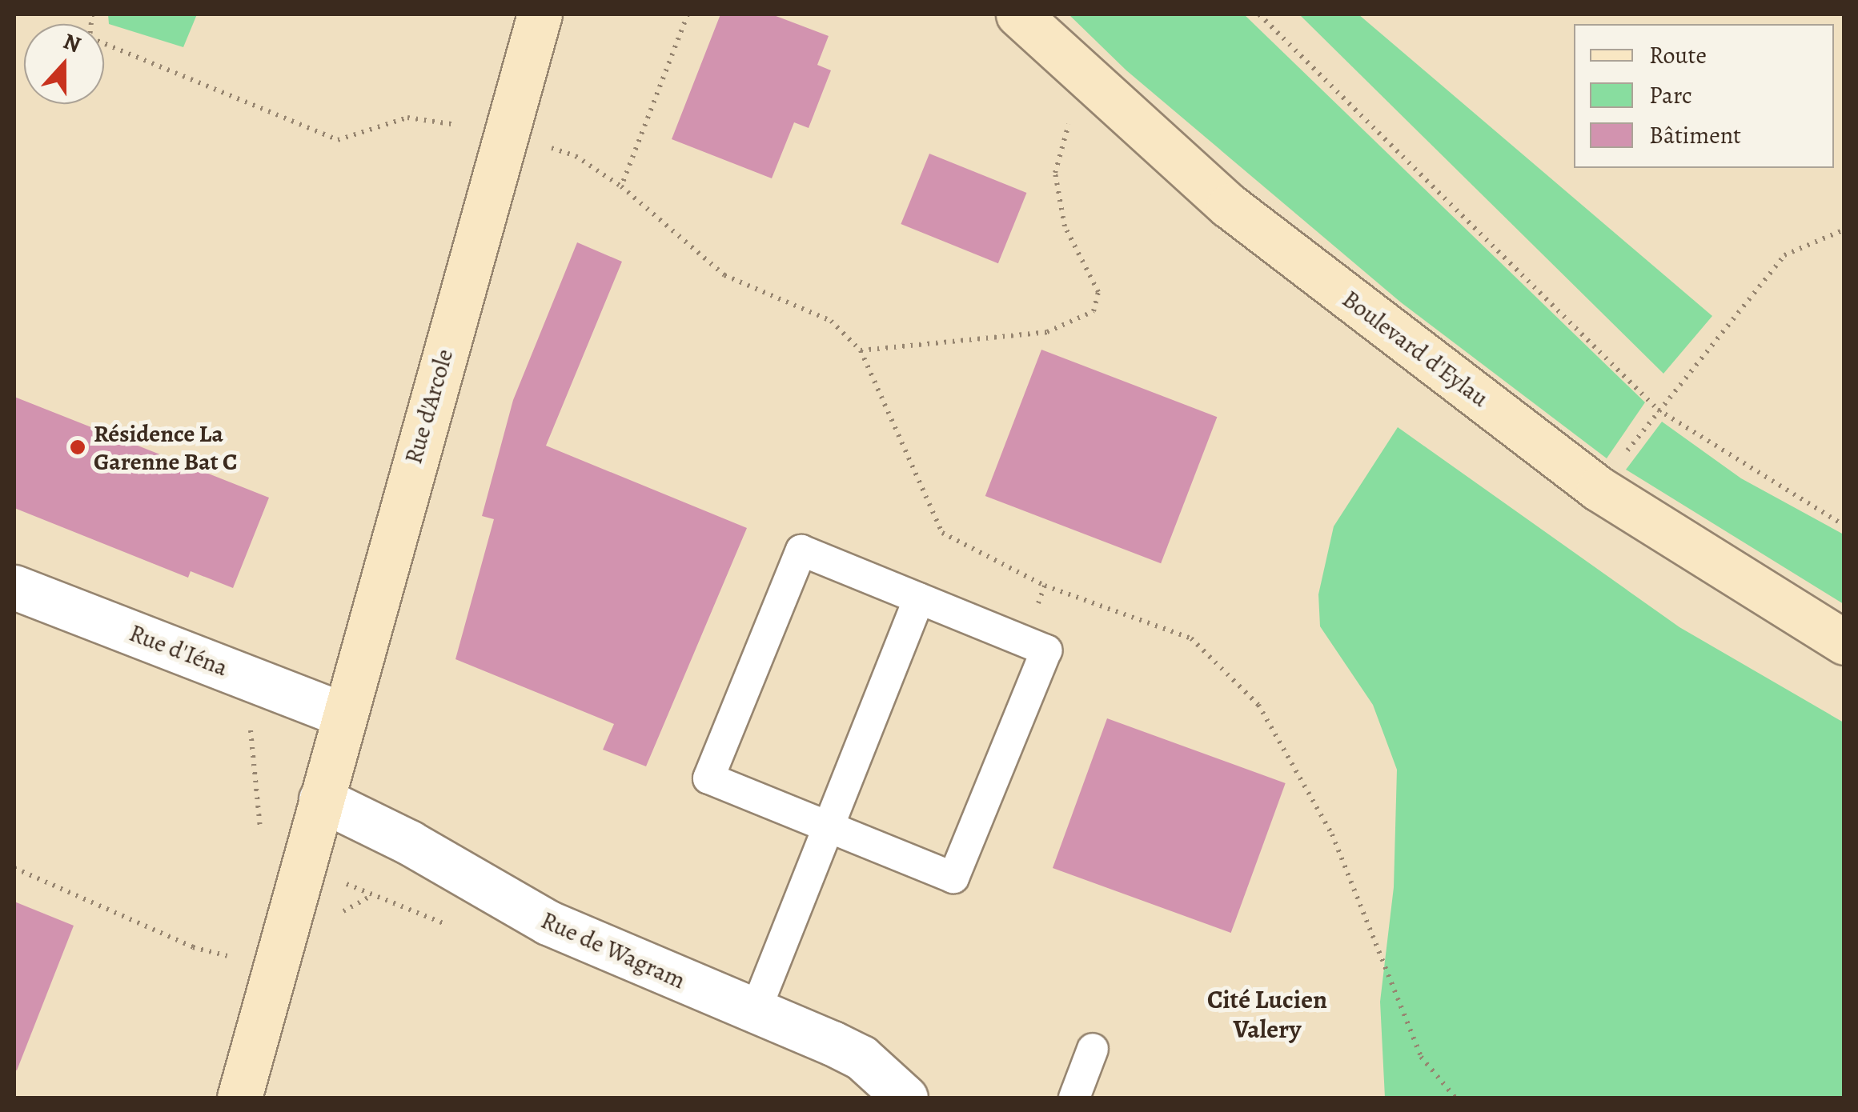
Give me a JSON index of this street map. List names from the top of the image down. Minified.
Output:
{"streets":{"main road":["Boulevard d'Eylau","Rue d'Arcole"],"street":["Rue d'Iéna","Rue de Wagram"]},"crossings":[["Rue d'Arcole","Rue d'Iéna"],["Rue d'Arcole","Rue de Wagram"]],"districts":["Cité Lucien Valery"],"places":["Résidence La Garenne Bat C"],"legend":["Route","Parc","Bâtiment"],"north":"top"}
